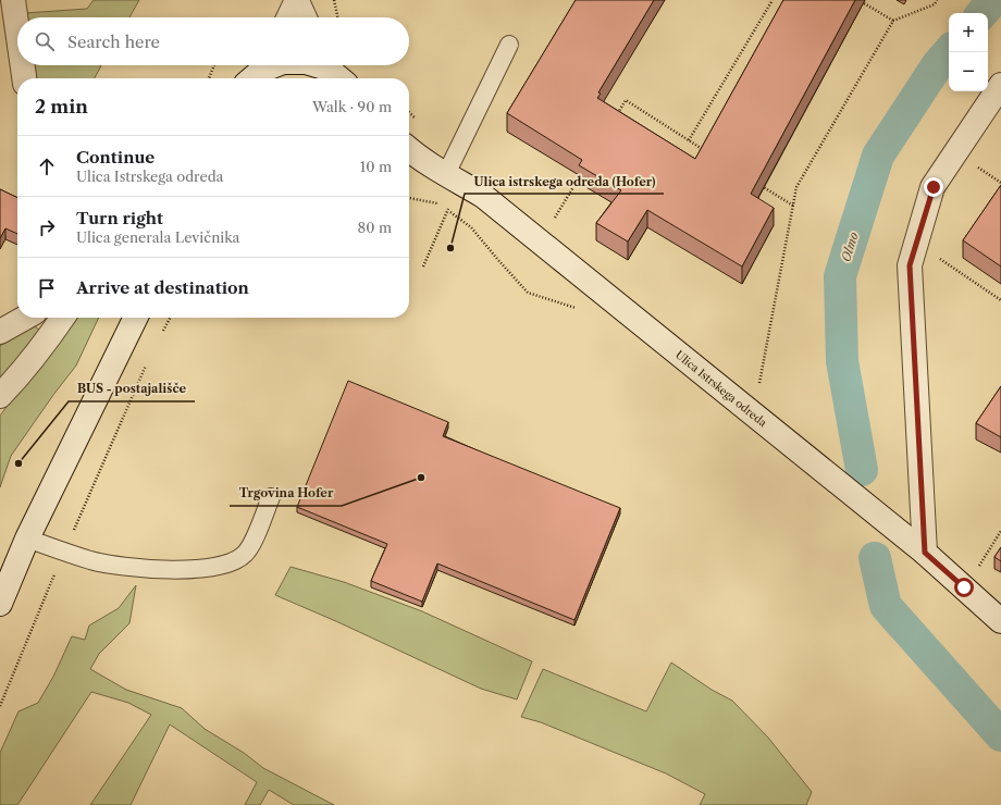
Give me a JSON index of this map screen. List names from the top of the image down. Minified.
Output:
{"streets":{"street":["Ulica Istrskega odreda"]},"water":["Olmo"],"places":["Ulica istrskega odreda (Hofer)","BUS - postajališče","Trgovina Hofer"],"page":{"map_buttons":["+","−"],"search":"Search here","heading":["2 min","Walk · 90 m"],"list":[["Continue","Ulica Istrskega odreda","10 m"],["Turn right","Ulica generala Levičnika","80 m"],"Arrive at destination"]}}
